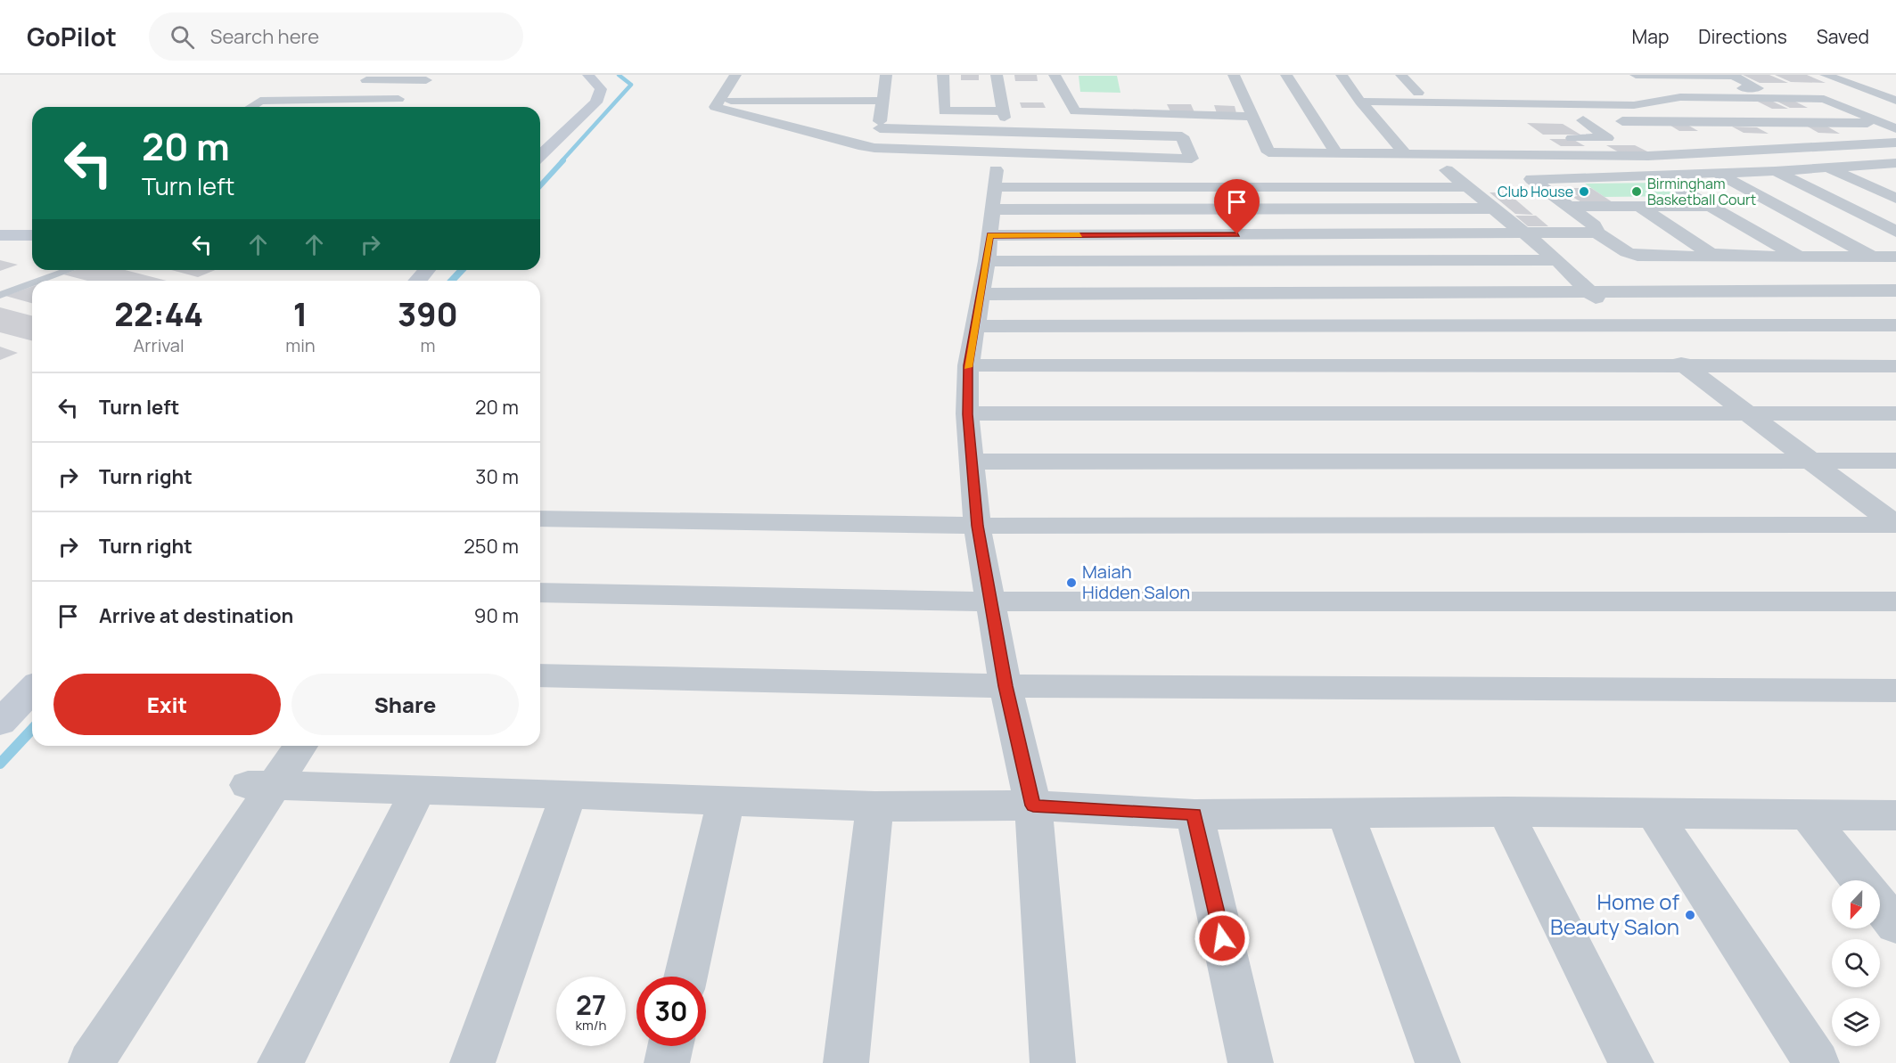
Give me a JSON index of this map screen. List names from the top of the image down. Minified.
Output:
{"places":["Club House","Birmingham Basketball Court","Maiah Hidden Salon","Home of Beauty Salon"],"north":"bottom","page":{"header":"GoPilot","search":"Search here","nav":["Map","Directions","Saved"],"turn":["20 m","Turn left"],"eta":["22:44","Arrival","1","min","390","m"],"list":[{"name":"Turn left","value":"20 m"},{"name":"Turn right","value":"30 m"},{"name":"Turn right","value":"250 m"},{"name":"Arrive at destination","value":"90 m"}],"buttons":["Exit","Share"],"speed":"27 km/h","limit":"30"}}
